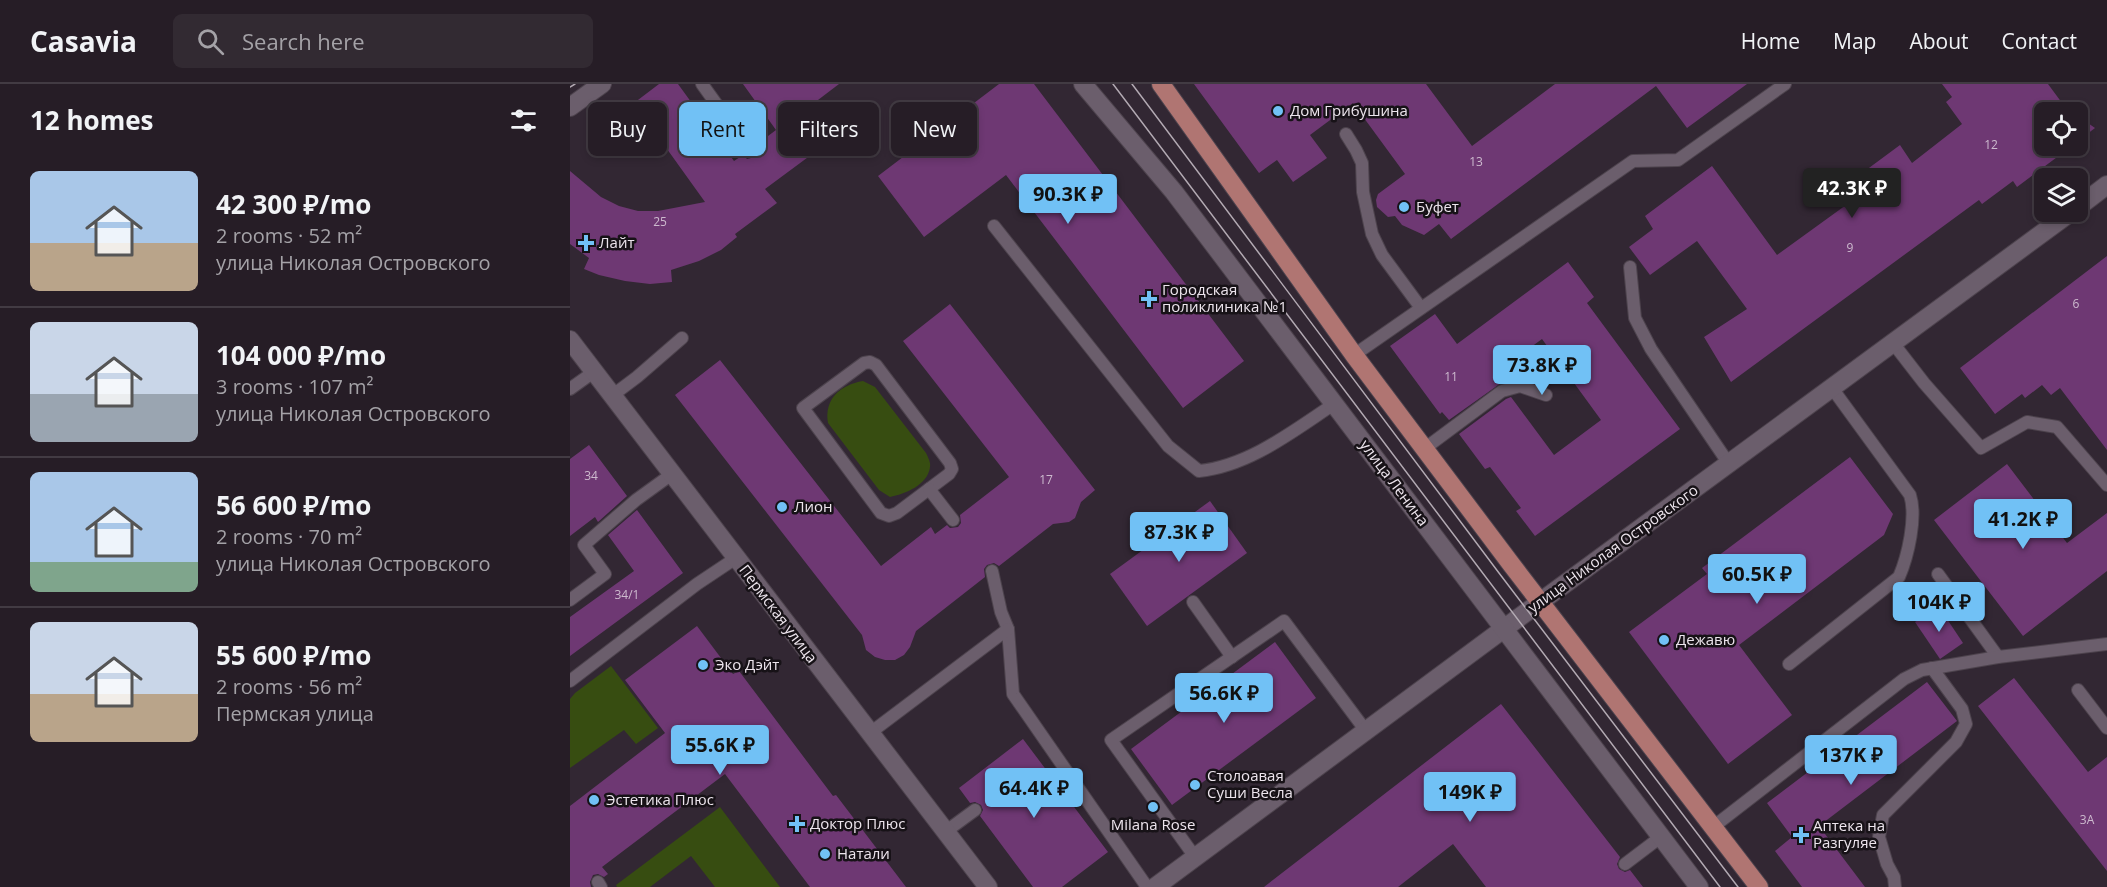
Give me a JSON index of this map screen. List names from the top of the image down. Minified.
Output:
{"streets":{"street":["улица Ленина","улица Николая Островского","Пермская улица"]},"crossings":[["улица Ленина","улица Николая Островского"]],"places":{"other":["Дом Грибушина","Буфет","Лион","Дежавю","Эко Дэйт","Столоавая Суши Весла","Эстетика Плюс","Milana Rose","Натали"],"health":["Лайт","Городская поликлиника №1","Доктор Плюс","Аптека на Разгуляе"]},"house_numbers":["12","13","25","9","6","11","34","17","34/1","3А"],"page":{"header":"Casavia","search":"Search here","nav":["Home","Map","About","Contact"],"heading":"12 homes","chip":["Buy","Rent","Filters","New"],"list":[{"name":"42 300 ₽/mo","note":"2 rooms · 52 m² · улица Николая Островского"},{"name":"104 000 ₽/mo","note":"3 rooms · 107 m² · улица Николая Островского"},{"name":"56 600 ₽/mo","note":"2 rooms · 70 m² · улица Николая Островского"},{"name":"55 600 ₽/mo","note":"2 rooms · 56 m² · Пермская улица"}],"price":["42.3K ₽","90.3K ₽","73.8K ₽","41.2K ₽","87.3K ₽","60.5K ₽","104K ₽","56.6K ₽","55.6K ₽","137K ₽","64.4K ₽","149K ₽"]}}
